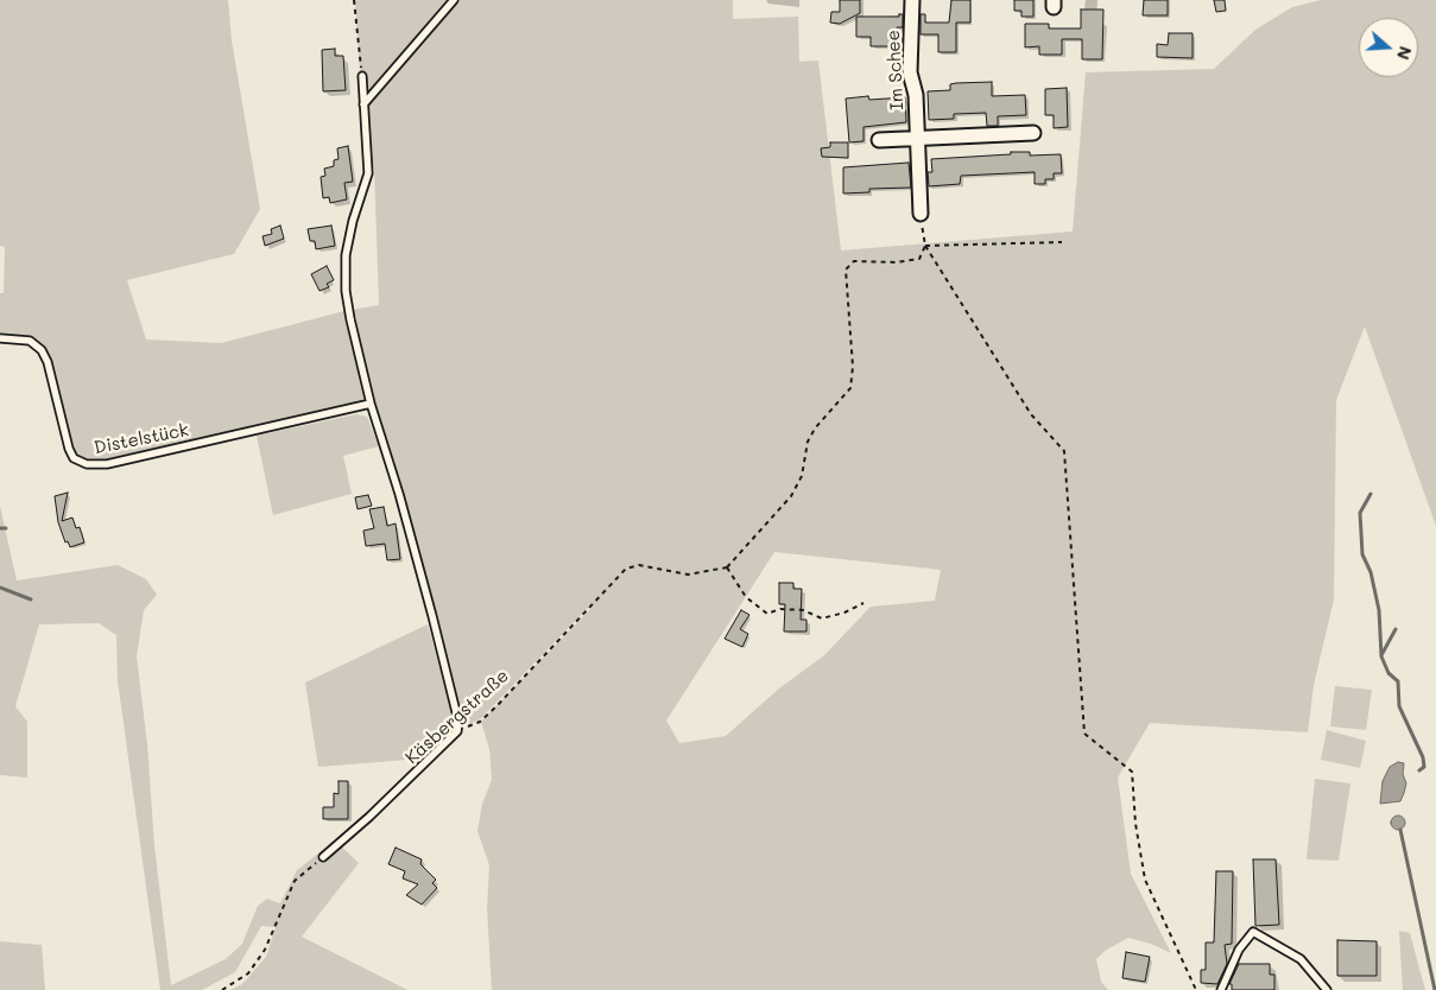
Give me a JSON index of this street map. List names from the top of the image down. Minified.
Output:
{"streets":{"street":["Im Schee"],"lane":["Distelstück","Käsbergstraße"]},"north":"right"}
